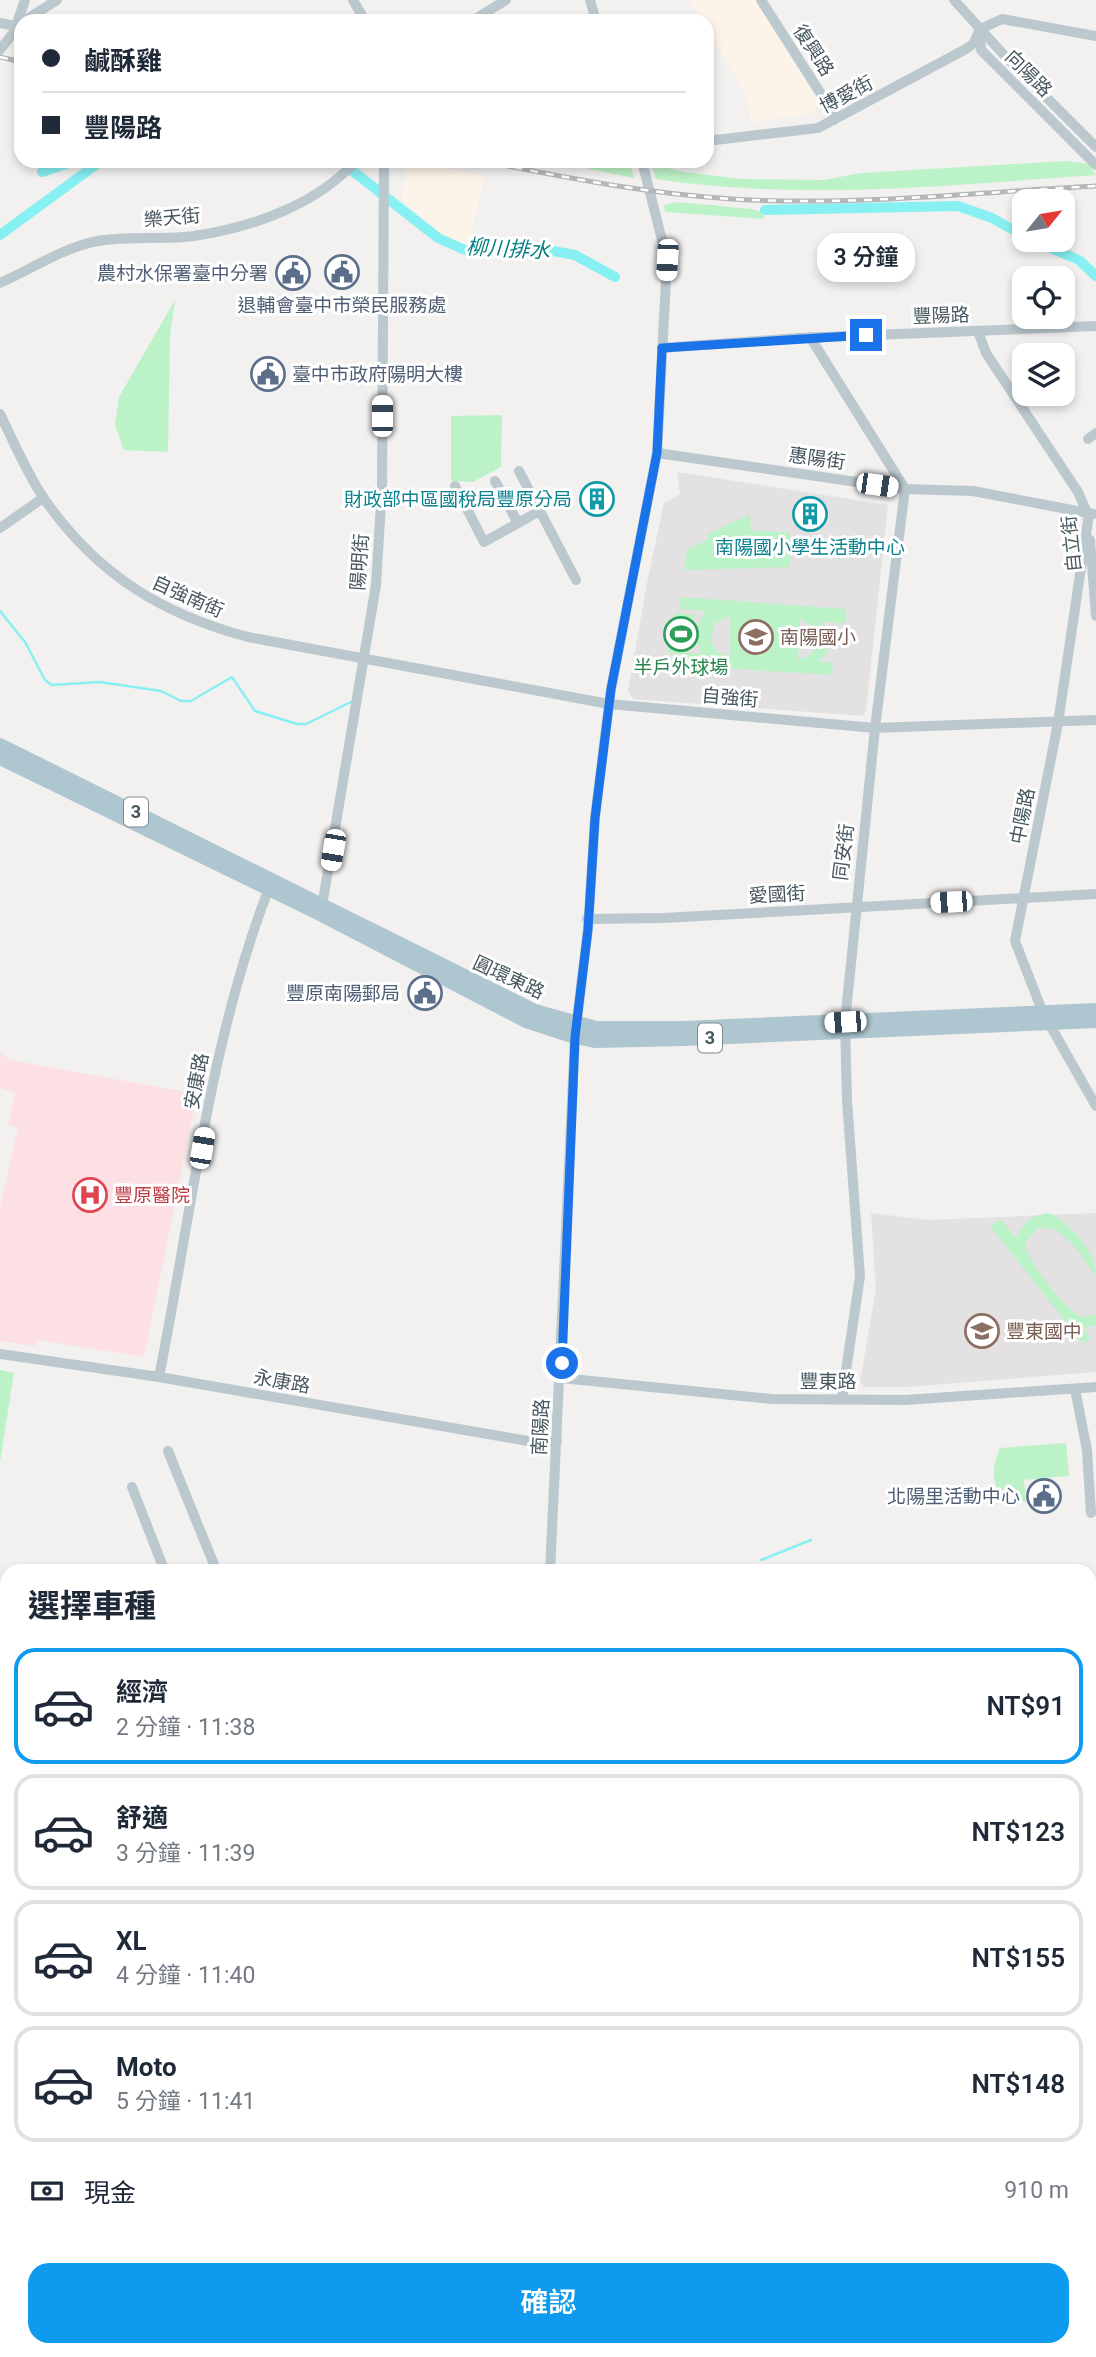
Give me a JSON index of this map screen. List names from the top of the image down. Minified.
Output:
{"streets":{"main road":["3","圓環東路"],"street":["復興路","向陽路","博愛街","樂天街","豐陽路","惠陽街","自立街","陽明街","自強南街","自強街","中陽路","同安街","愛國街","安康路","永康路","豐東路","南陽路"]},"crossings":[["復興路","博愛街"],["向陽路","博愛街"],["豐陽路","自立街"],["豐陽路","南陽路"],["惠陽街","自立街"],["惠陽街","中陽路"],["惠陽街","同安街"],["惠陽街","南陽路"],["自立街","中陽路"],["陽明街","自強南街"],["陽明街","自強街"],["陽明街","圓環東路"],["自強南街","自強街"],["自強街","中陽路"],["自強街","同安街"],["自強街","南陽路"],["中陽路","愛國街"],["中陽路","圓環東路"],["同安街","愛國街"],["同安街","圓環東路"],["同安街","豐東路"],["愛國街","南陽路"],["圓環東路","安康路"],["圓環東路","南陽路"],["安康路","永康路"],["永康路","南陽路"],["豐東路","南陽路"]],"water":["柳川排水"],"places":{"public building":["退輔會臺中市榮民服務處","農村水保署臺中分署","臺中市政府陽明大樓","豐原南陽郵局","北陽里活動中心"],"building":["財政部中區國稅局豐原分局","南陽國小學生活動中心"],"sports":["半戶外球場"],"school or university":["南陽國小","豐東國中"],"hospital":["豐原醫院"]},"north":"top right","page":{"banner":["鹹酥雞","豐陽路"],"bubble":"3 分鐘","heading":"選擇車種","list":[{"name":"經濟","note":"2 分鐘 · 11:38","value":"NT$91"},{"name":"舒適","note":"3 分鐘 · 11:39","value":"NT$123"},{"name":"XL","note":"4 分鐘 · 11:40","value":"NT$155"},{"name":"Moto","note":"5 分鐘 · 11:41","value":"NT$148"}],"pay":["現金","910 m"],"buttons":"確認"}}
